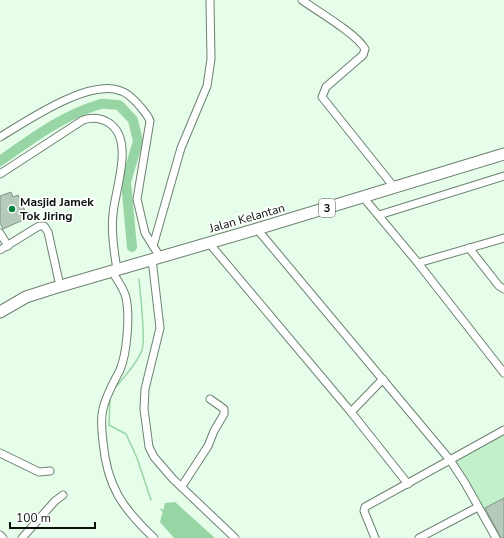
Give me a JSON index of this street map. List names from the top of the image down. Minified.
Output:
{"streets":{"highway":["3","Jalan Kelantan"]},"places":["Masjid Jamek Tok Jiring"],"scale_bar":"100 m"}
